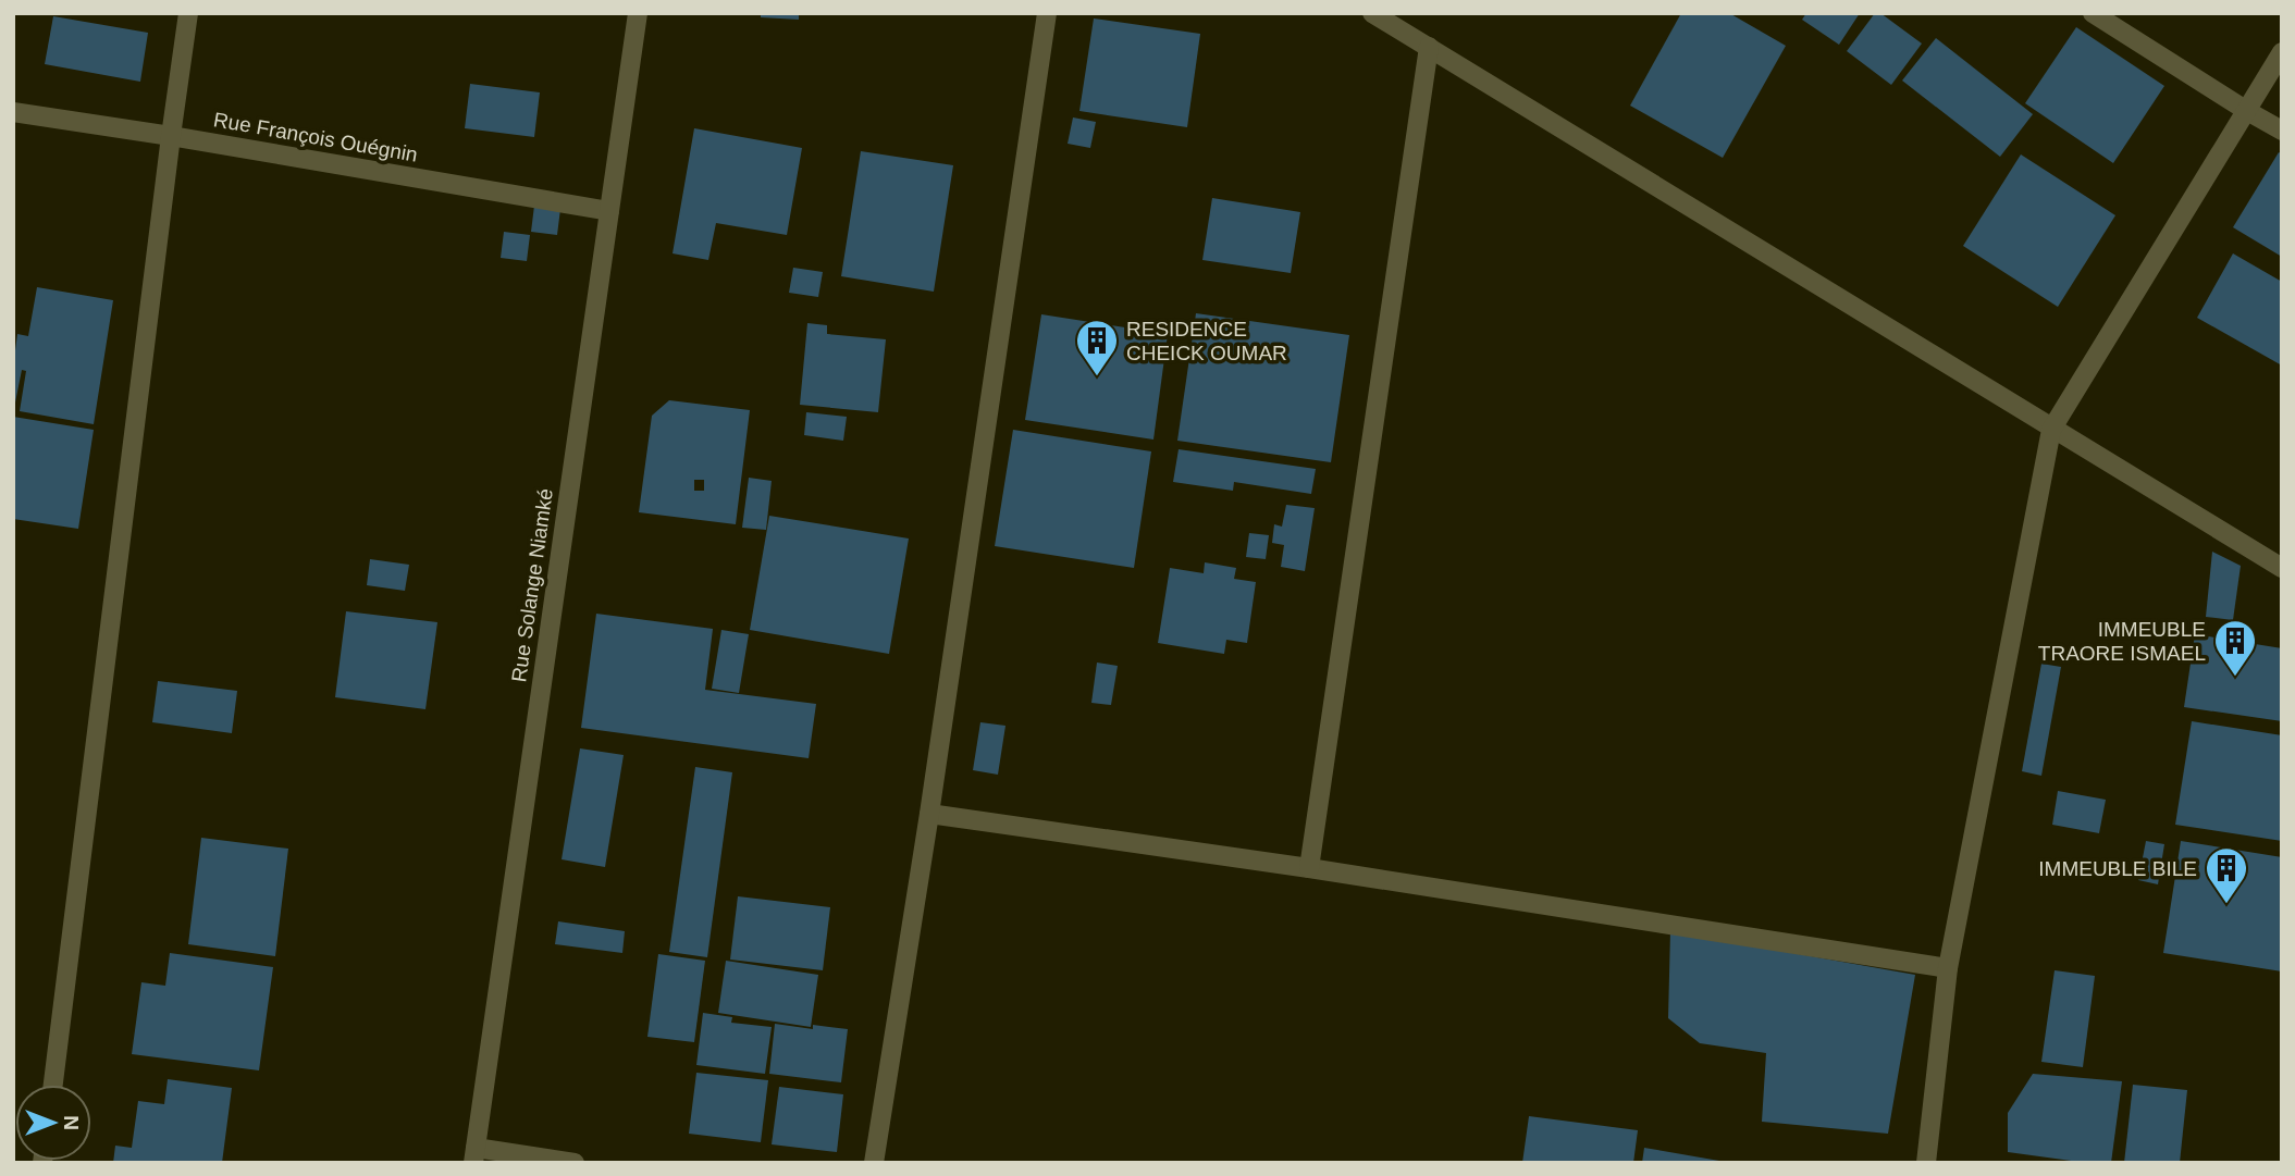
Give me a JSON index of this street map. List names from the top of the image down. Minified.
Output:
{"streets":{"street":["Rue François Ouégnin","Rue Solange Niamké"]},"crossings":[["Rue François Ouégnin","Rue Solange Niamké"]],"places":{"building":["RESIDENCE CHEICK OUMAR","IMMEUBLE TRAORE ISMAEL","IMMEUBLE BILE"]},"north":"right"}
